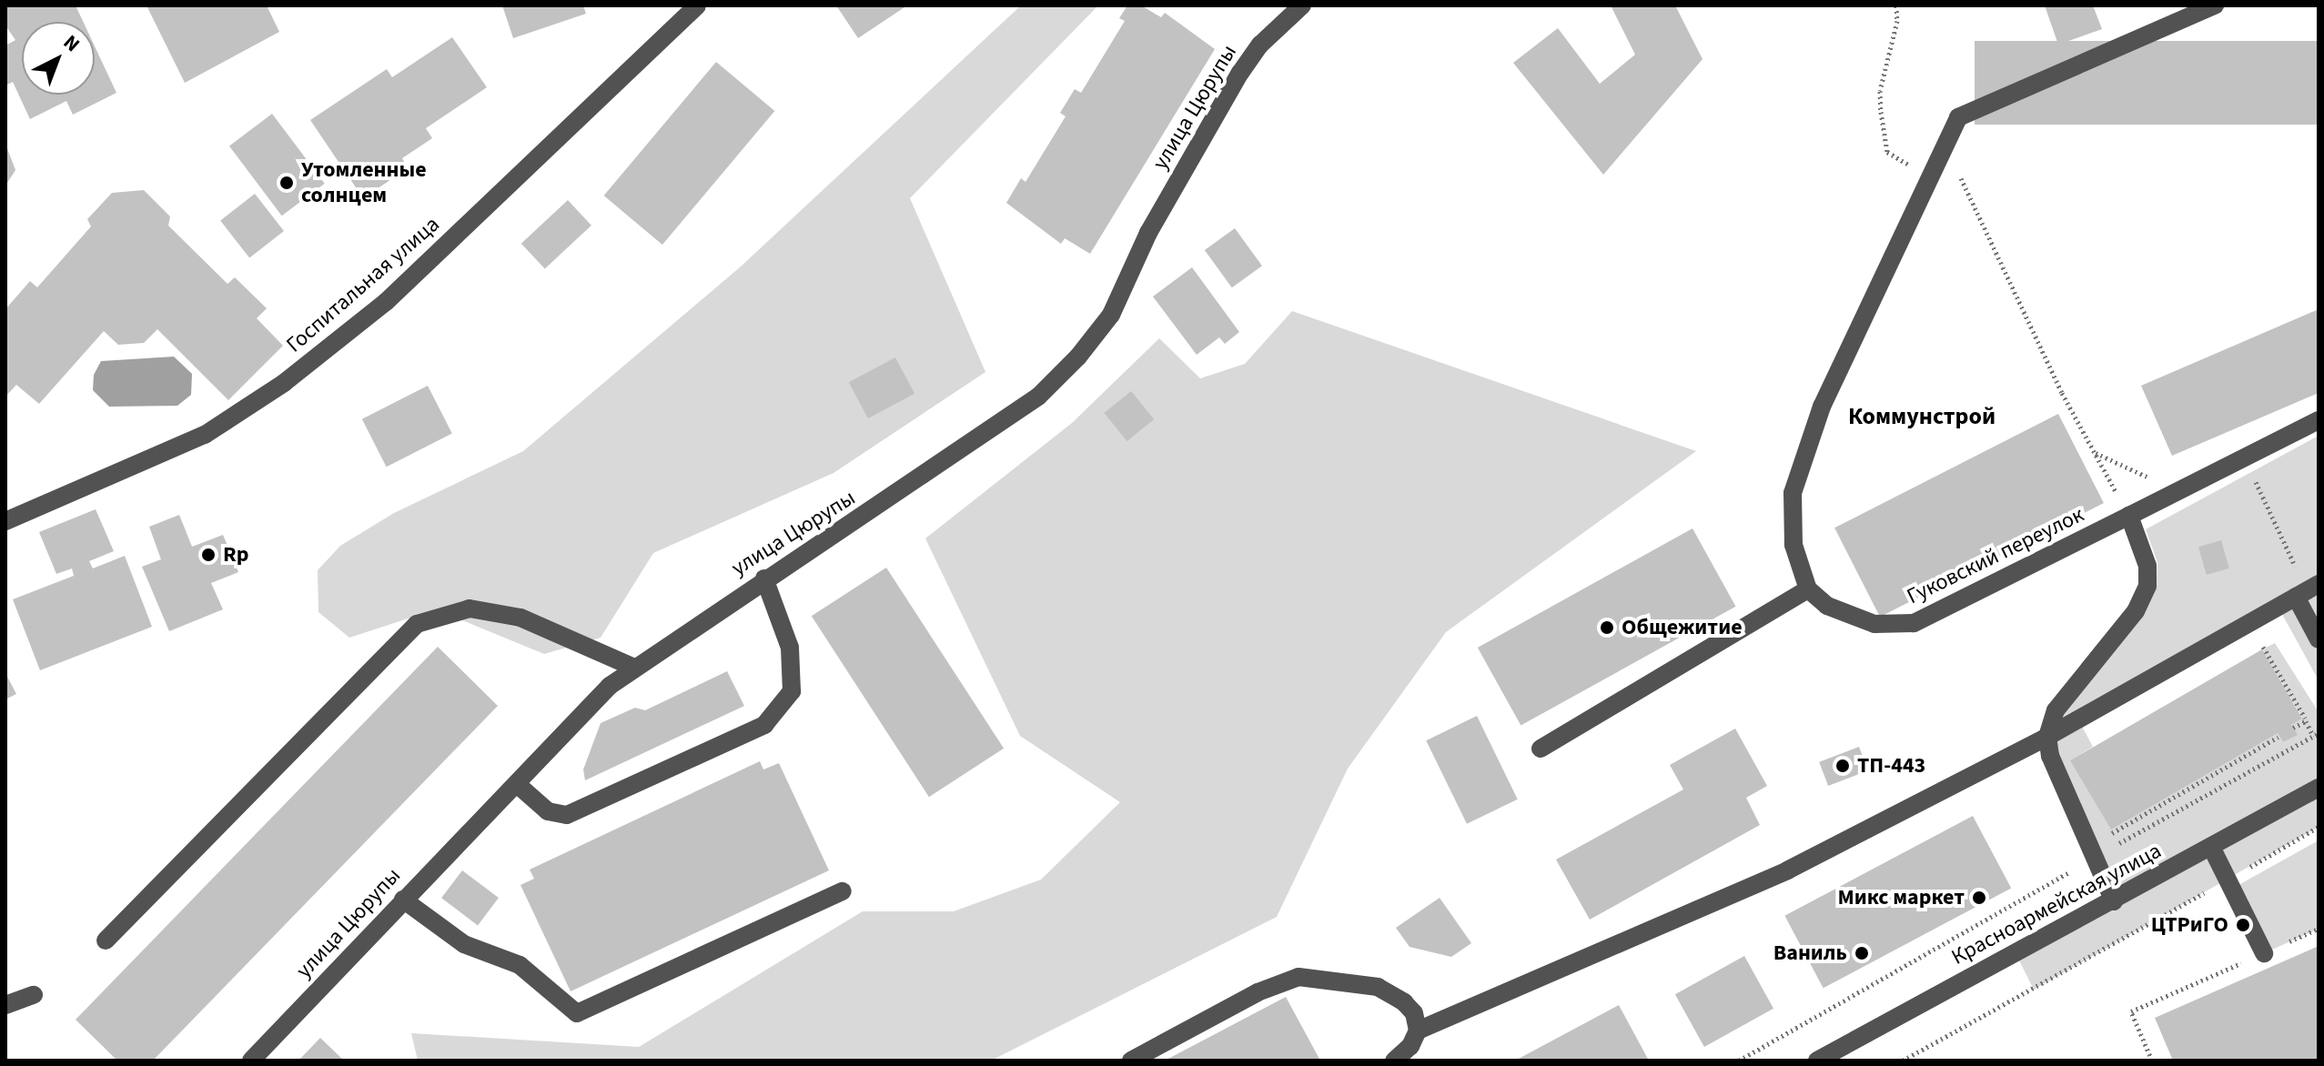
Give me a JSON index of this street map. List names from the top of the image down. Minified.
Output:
{"streets":{"street":["улица Цюрупы","Госпитальная улица","Гуковский переулок","Красноармейская улица"]},"districts":["Коммунстрой"],"places":["Утомленные солнцем","Rp","Общежитие","ТП-443","Микс маркет","ЦТРиГО","Ваниль"],"north":"top right"}
